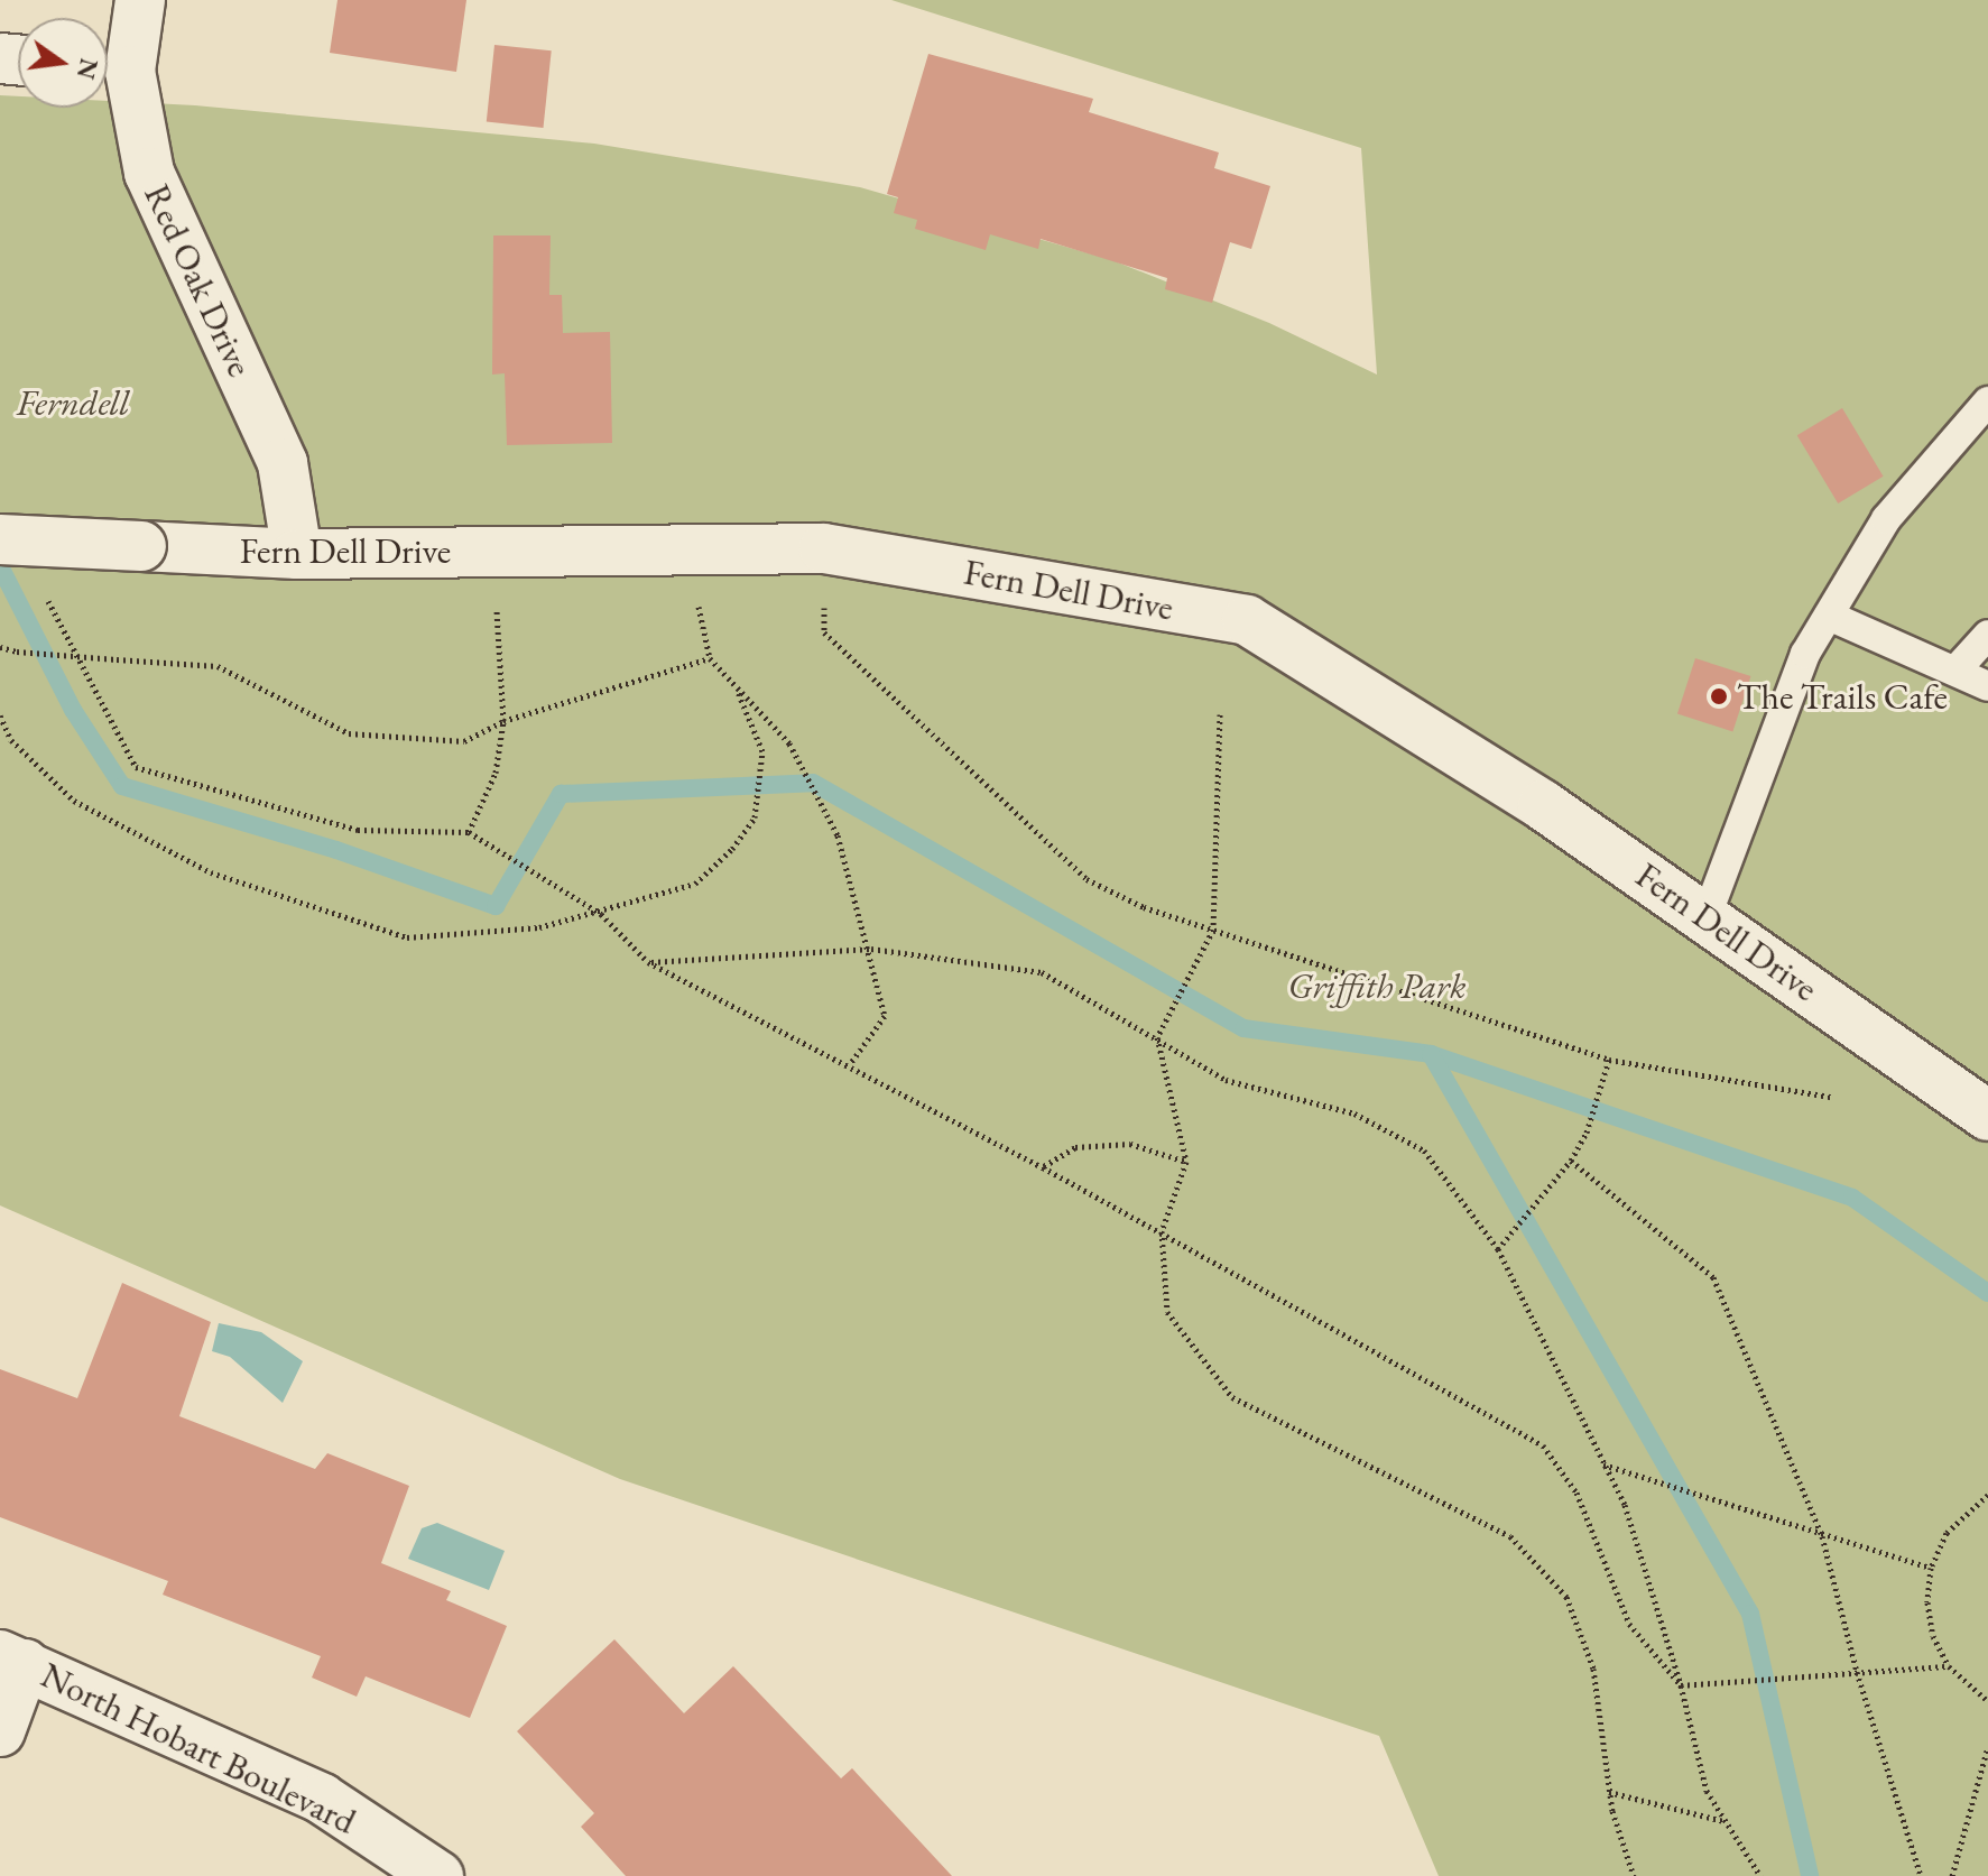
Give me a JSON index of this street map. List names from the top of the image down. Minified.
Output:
{"streets":{"street":["Red Oak Drive","Fern Dell Drive","North Hobart Boulevard"]},"crossings":[["Red Oak Drive","Fern Dell Drive"]],"parks":["Ferndell","Griffith Park"],"places":["The Trails Cafe"],"north":"right"}
